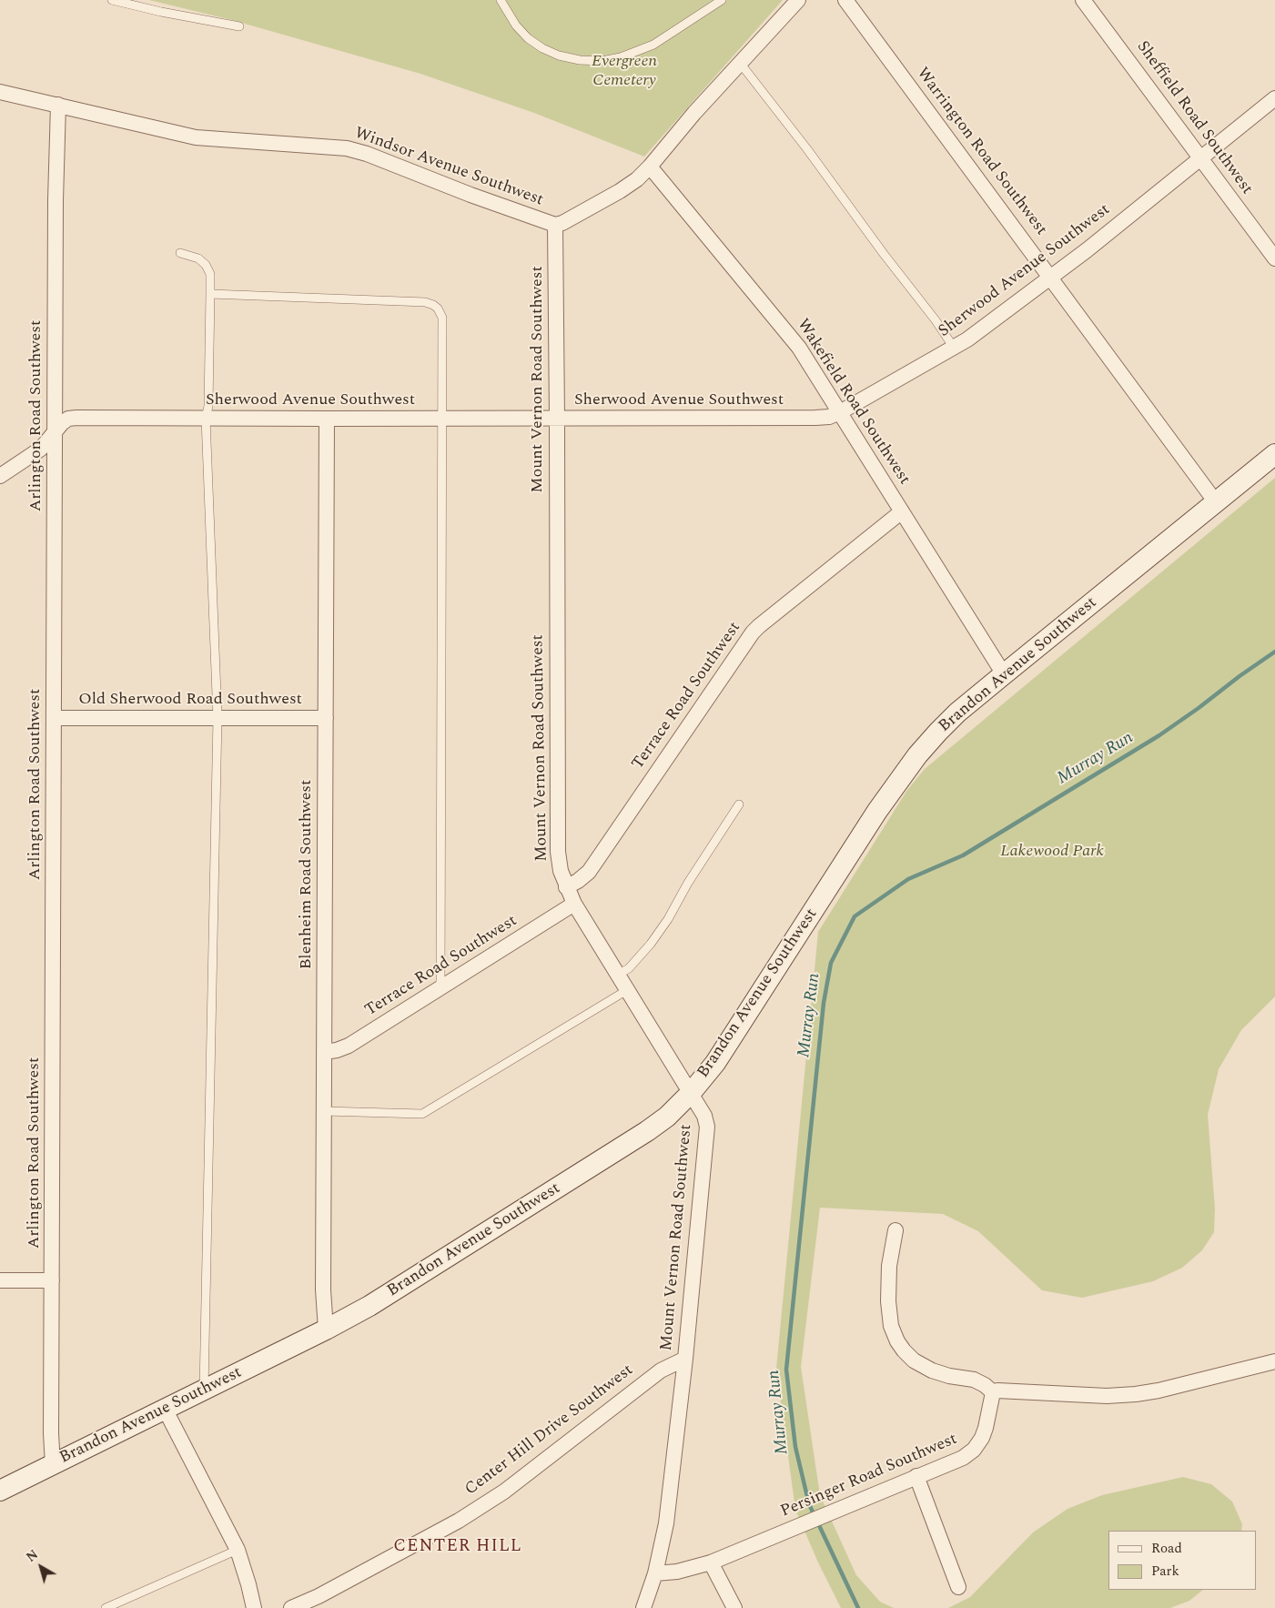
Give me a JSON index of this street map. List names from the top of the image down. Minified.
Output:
{"streets":{"main road":["Brandon Avenue Southwest"],"street":["Sheffield Road Southwest","Warrington Road Southwest","Windsor Avenue Southwest","Sherwood Avenue Southwest","Mount Vernon Road Southwest","Wakefield Road Southwest","Arlington Road Southwest","Terrace Road Southwest","Old Sherwood Road Southwest","Blenheim Road Southwest","Center Hill Drive Southwest","Persinger Road Southwest"]},"crossings":[["Sheffield Road Southwest","Sherwood Avenue Southwest"],["Warrington Road Southwest","Sherwood Avenue Southwest"],["Warrington Road Southwest","Brandon Avenue Southwest"],["Windsor Avenue Southwest","Mount Vernon Road Southwest"],["Windsor Avenue Southwest","Wakefield Road Southwest"],["Windsor Avenue Southwest","Arlington Road Southwest"],["Sherwood Avenue Southwest","Mount Vernon Road Southwest"],["Sherwood Avenue Southwest","Wakefield Road Southwest"],["Sherwood Avenue Southwest","Arlington Road Southwest"],["Sherwood Avenue Southwest","Blenheim Road Southwest"],["Mount Vernon Road Southwest","Brandon Avenue Southwest"],["Mount Vernon Road Southwest","Terrace Road Southwest"],["Mount Vernon Road Southwest","Center Hill Drive Southwest"],["Mount Vernon Road Southwest","Persinger Road Southwest"],["Wakefield Road Southwest","Brandon Avenue Southwest"],["Wakefield Road Southwest","Terrace Road Southwest"],["Arlington Road Southwest","Brandon Avenue Southwest"],["Arlington Road Southwest","Old Sherwood Road Southwest"],["Brandon Avenue Southwest","Blenheim Road Southwest"],["Terrace Road Southwest","Blenheim Road Southwest"],["Old Sherwood Road Southwest","Blenheim Road Southwest"]],"districts":["CENTER HILL"],"water":["Murray Run"],"parks":["Evergreen Cemetery","Lakewood Park"],"legend":["Road","Park"],"north":"top left"}
